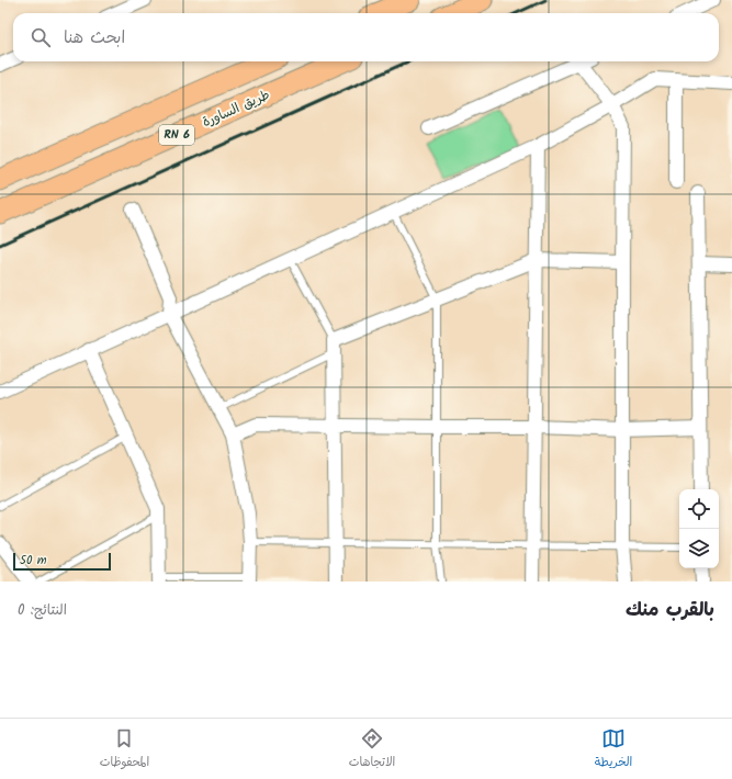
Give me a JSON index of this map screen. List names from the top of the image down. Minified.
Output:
{"streets":{"main road":["طريق الساورة","RN 6"]},"scale_bar":"50 m","page":{"search":"ابحث هنا","scale":"50 m","heading":["بالقرب منك","النتائج: 0"],"nav":["الخريطة","الاتجاهات","المحفوظات"]}}
